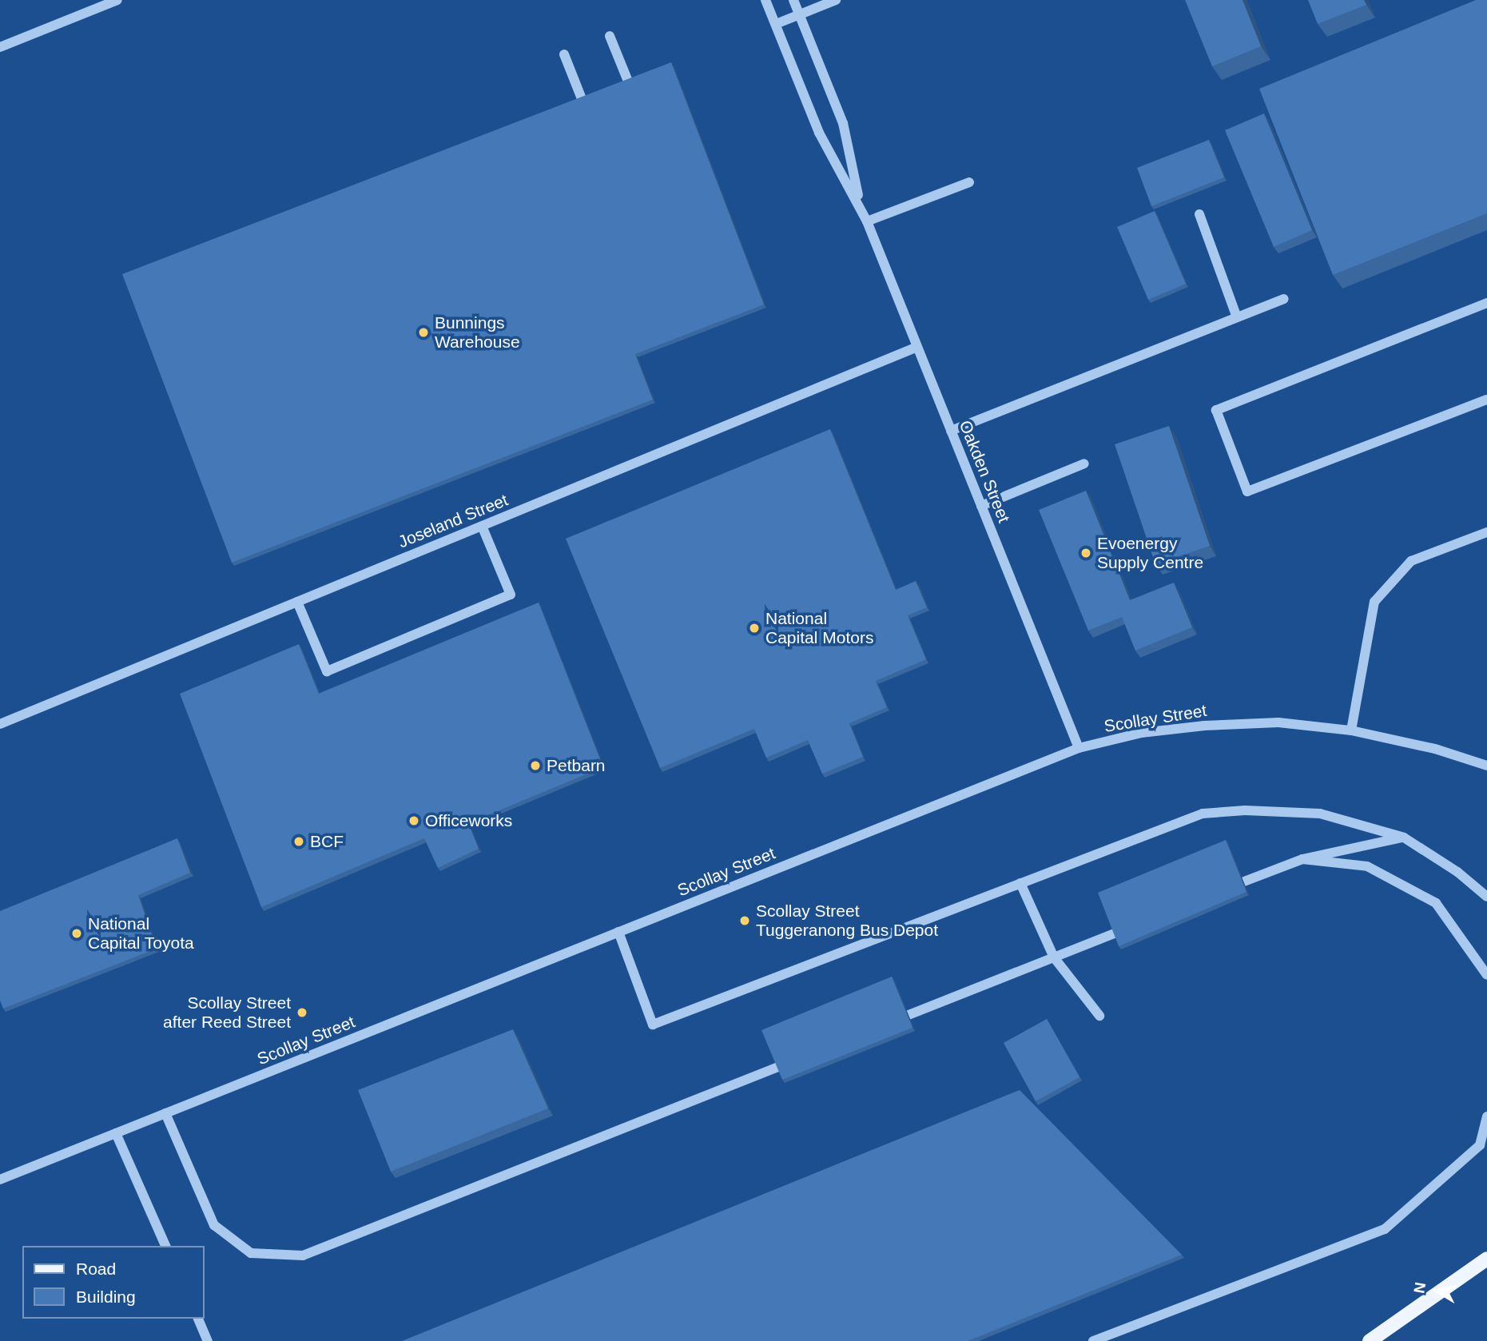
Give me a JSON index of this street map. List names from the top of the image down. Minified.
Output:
{"streets":{"street":["Oakden Street","Joseland Street","Scollay Street"]},"crossings":[["Oakden Street","Joseland Street"],["Oakden Street","Scollay Street"]],"places":["Bunnings Warehouse","Evoenergy Supply Centre","National Capital Motors","Petbarn","Officeworks","BCF","Scollay Street Tuggeranong Bus Depot","National Capital Toyota","Scollay Street after Reed Street"],"legend":["Road","Building"],"north":"left"}
